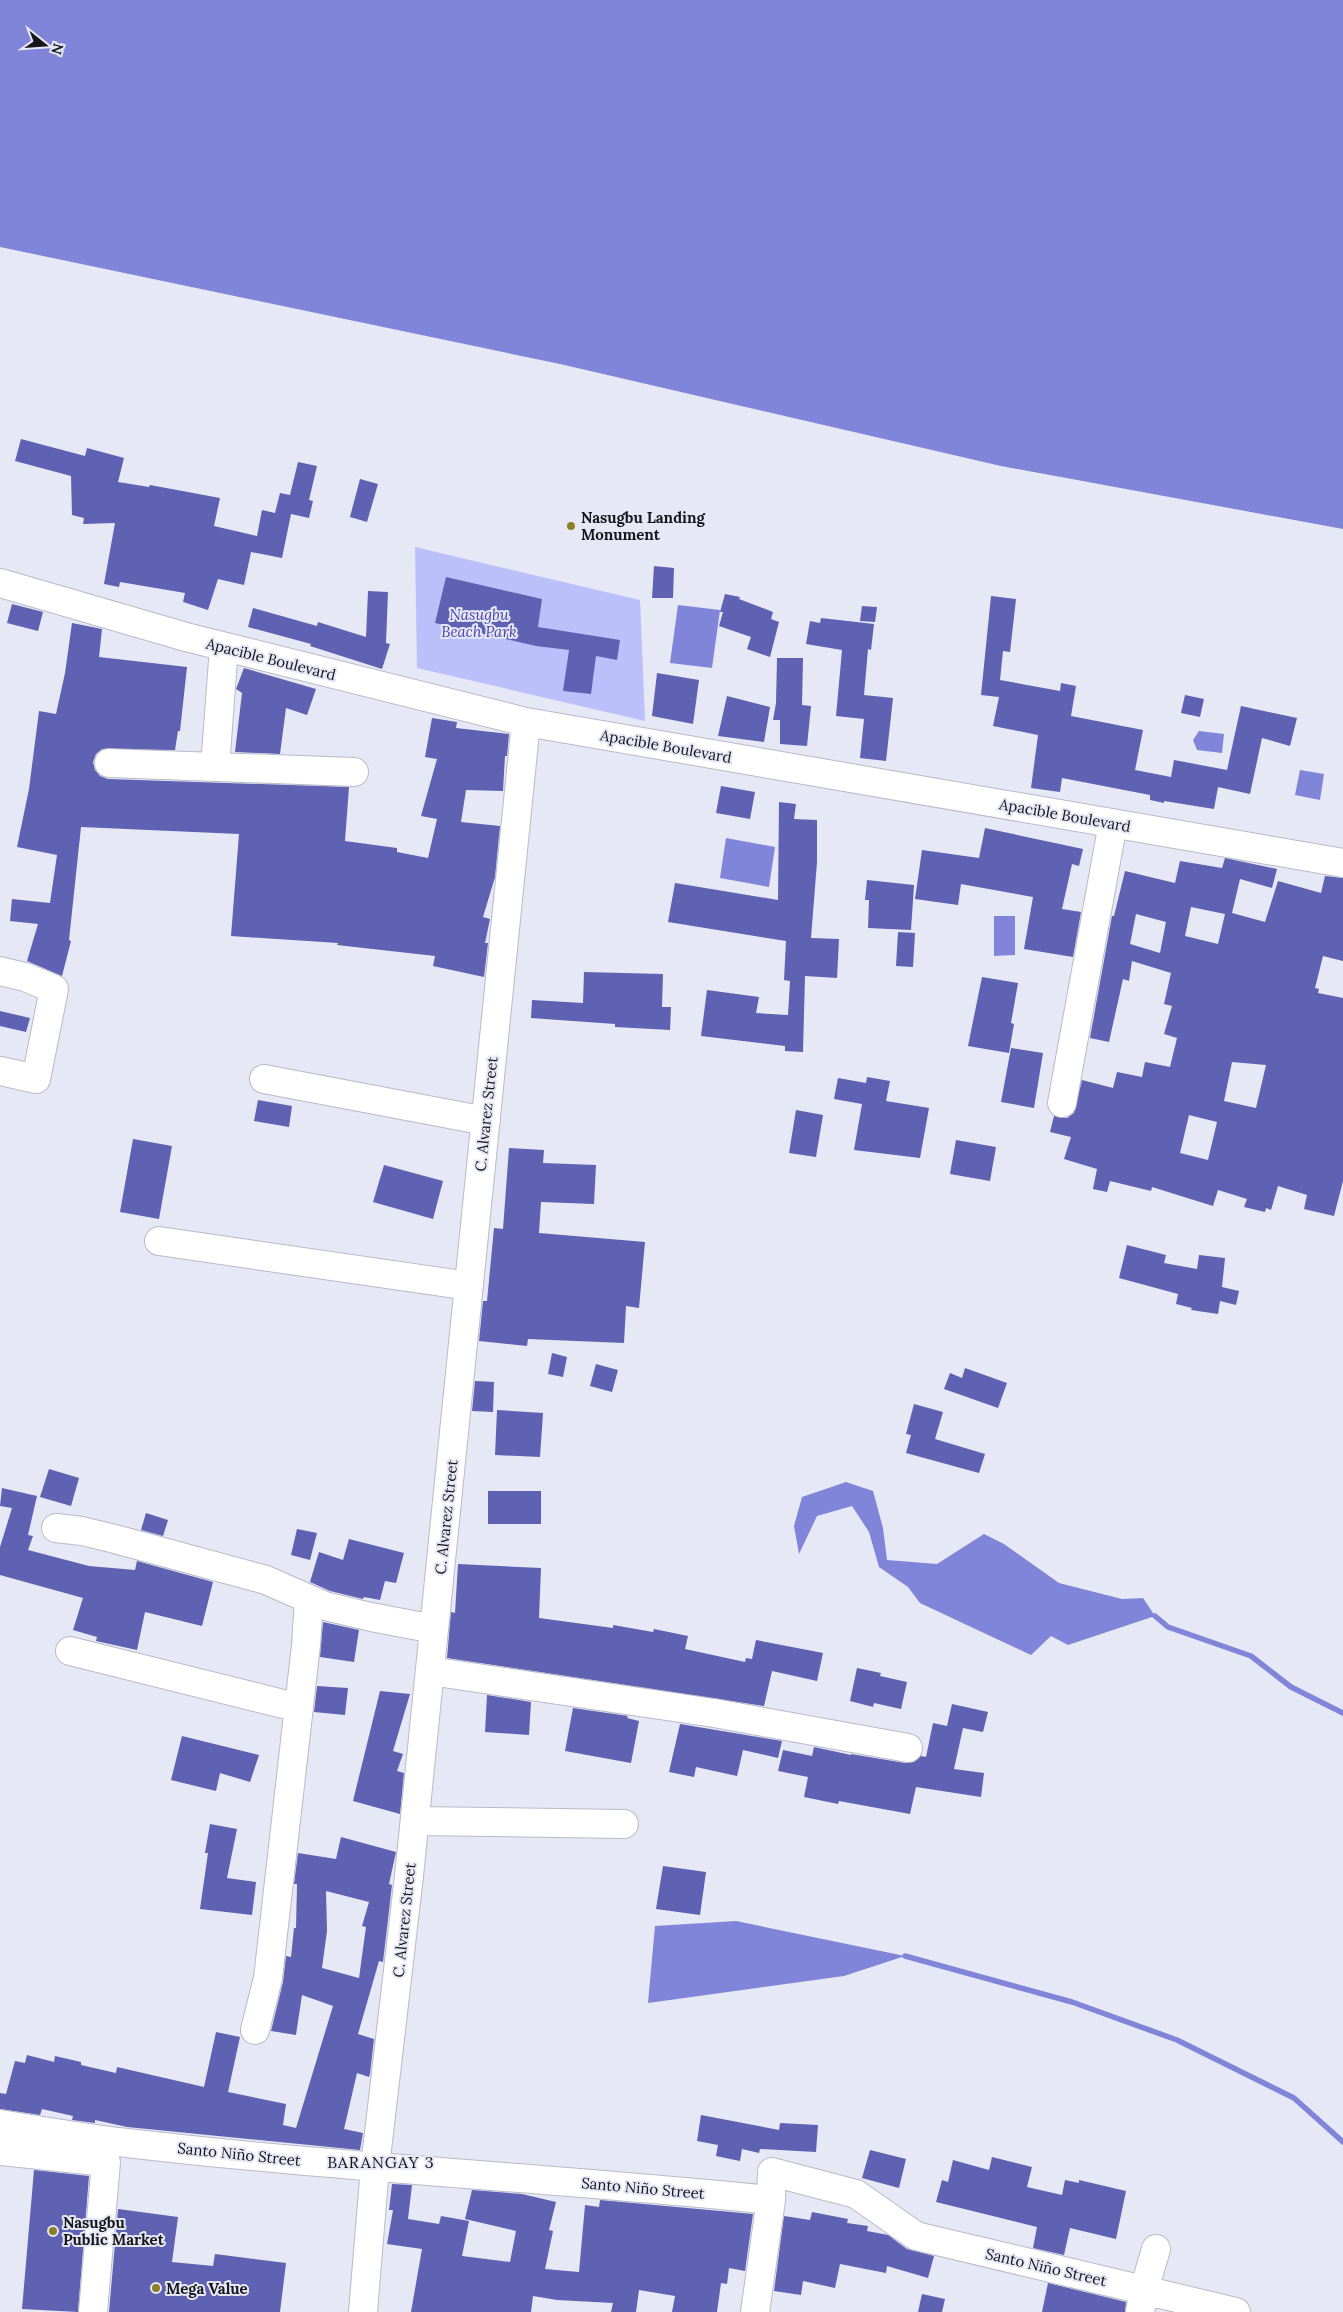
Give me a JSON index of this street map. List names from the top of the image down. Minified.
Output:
{"streets":{"street":["Apacible Boulevard","C. Alvarez Street","Santo Niño Street"]},"crossings":[["Apacible Boulevard","C. Alvarez Street"],["C. Alvarez Street","Santo Niño Street"]],"districts":["BARANGAY 3"],"parks":["Nasugbu Beach Park"],"places":["Nasugbu Landing Monument","Nasugbu Public Market","Mega Value"],"north":"right"}
